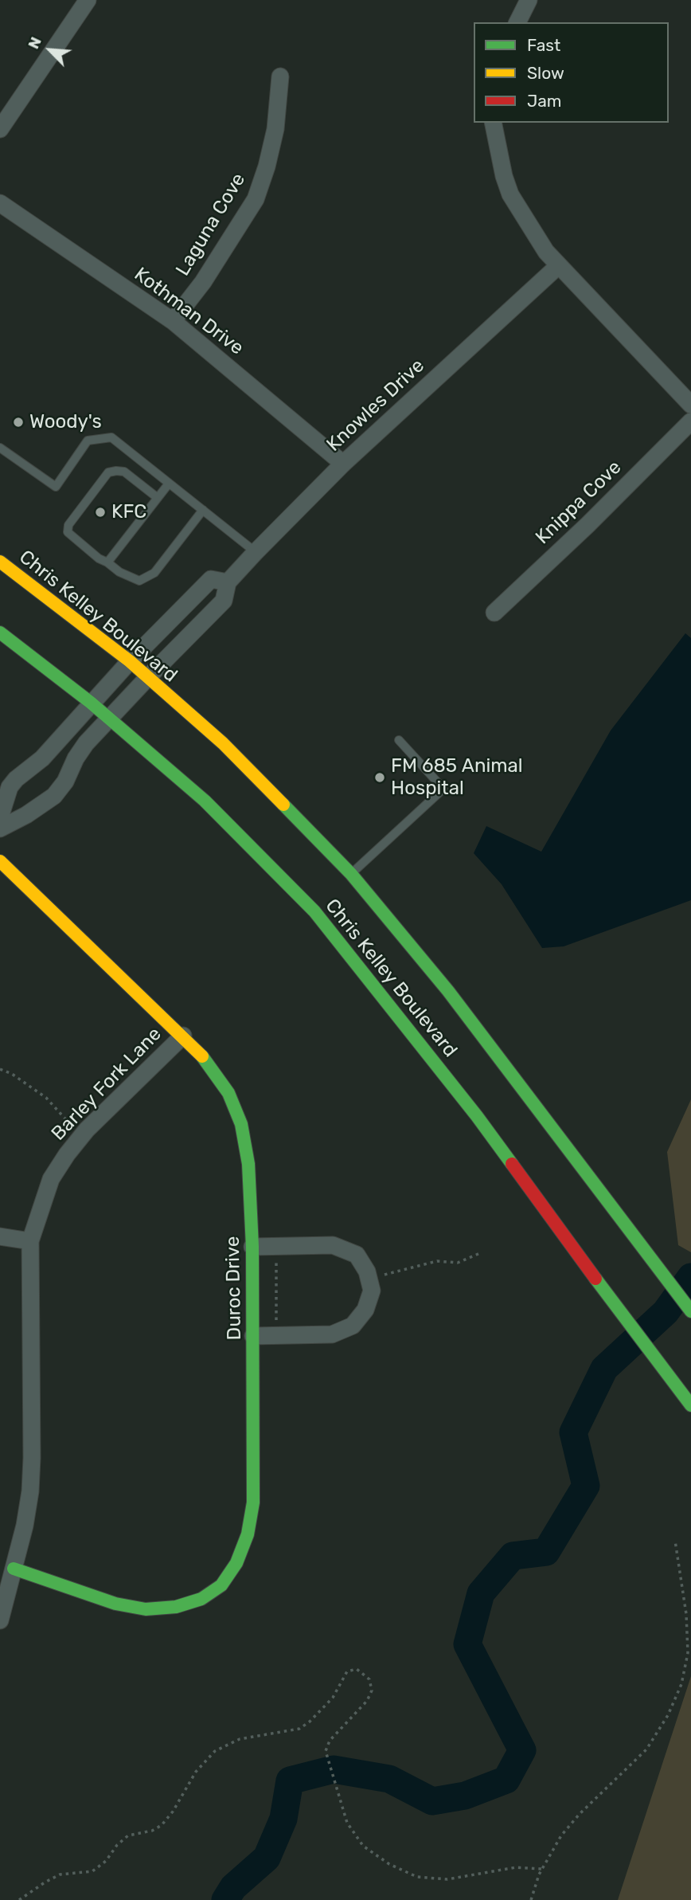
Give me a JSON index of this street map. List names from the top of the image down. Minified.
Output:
{"streets":{"main road":["Chris Kelley Boulevard","Duroc Drive"],"street":["Laguna Cove","Kothman Drive","Knowles Drive","Knippa Cove","Barley Fork Lane"]},"crossings":[["Laguna Cove","Kothman Drive"],["Kothman Drive","Knowles Drive"],["Knowles Drive","Chris Kelley Boulevard"],["Barley Fork Lane","Duroc Drive"]],"places":["Woody's","KFC","FM 685 Animal Hospital"],"legend":["Fast","Slow","Jam"],"north":"top left"}
